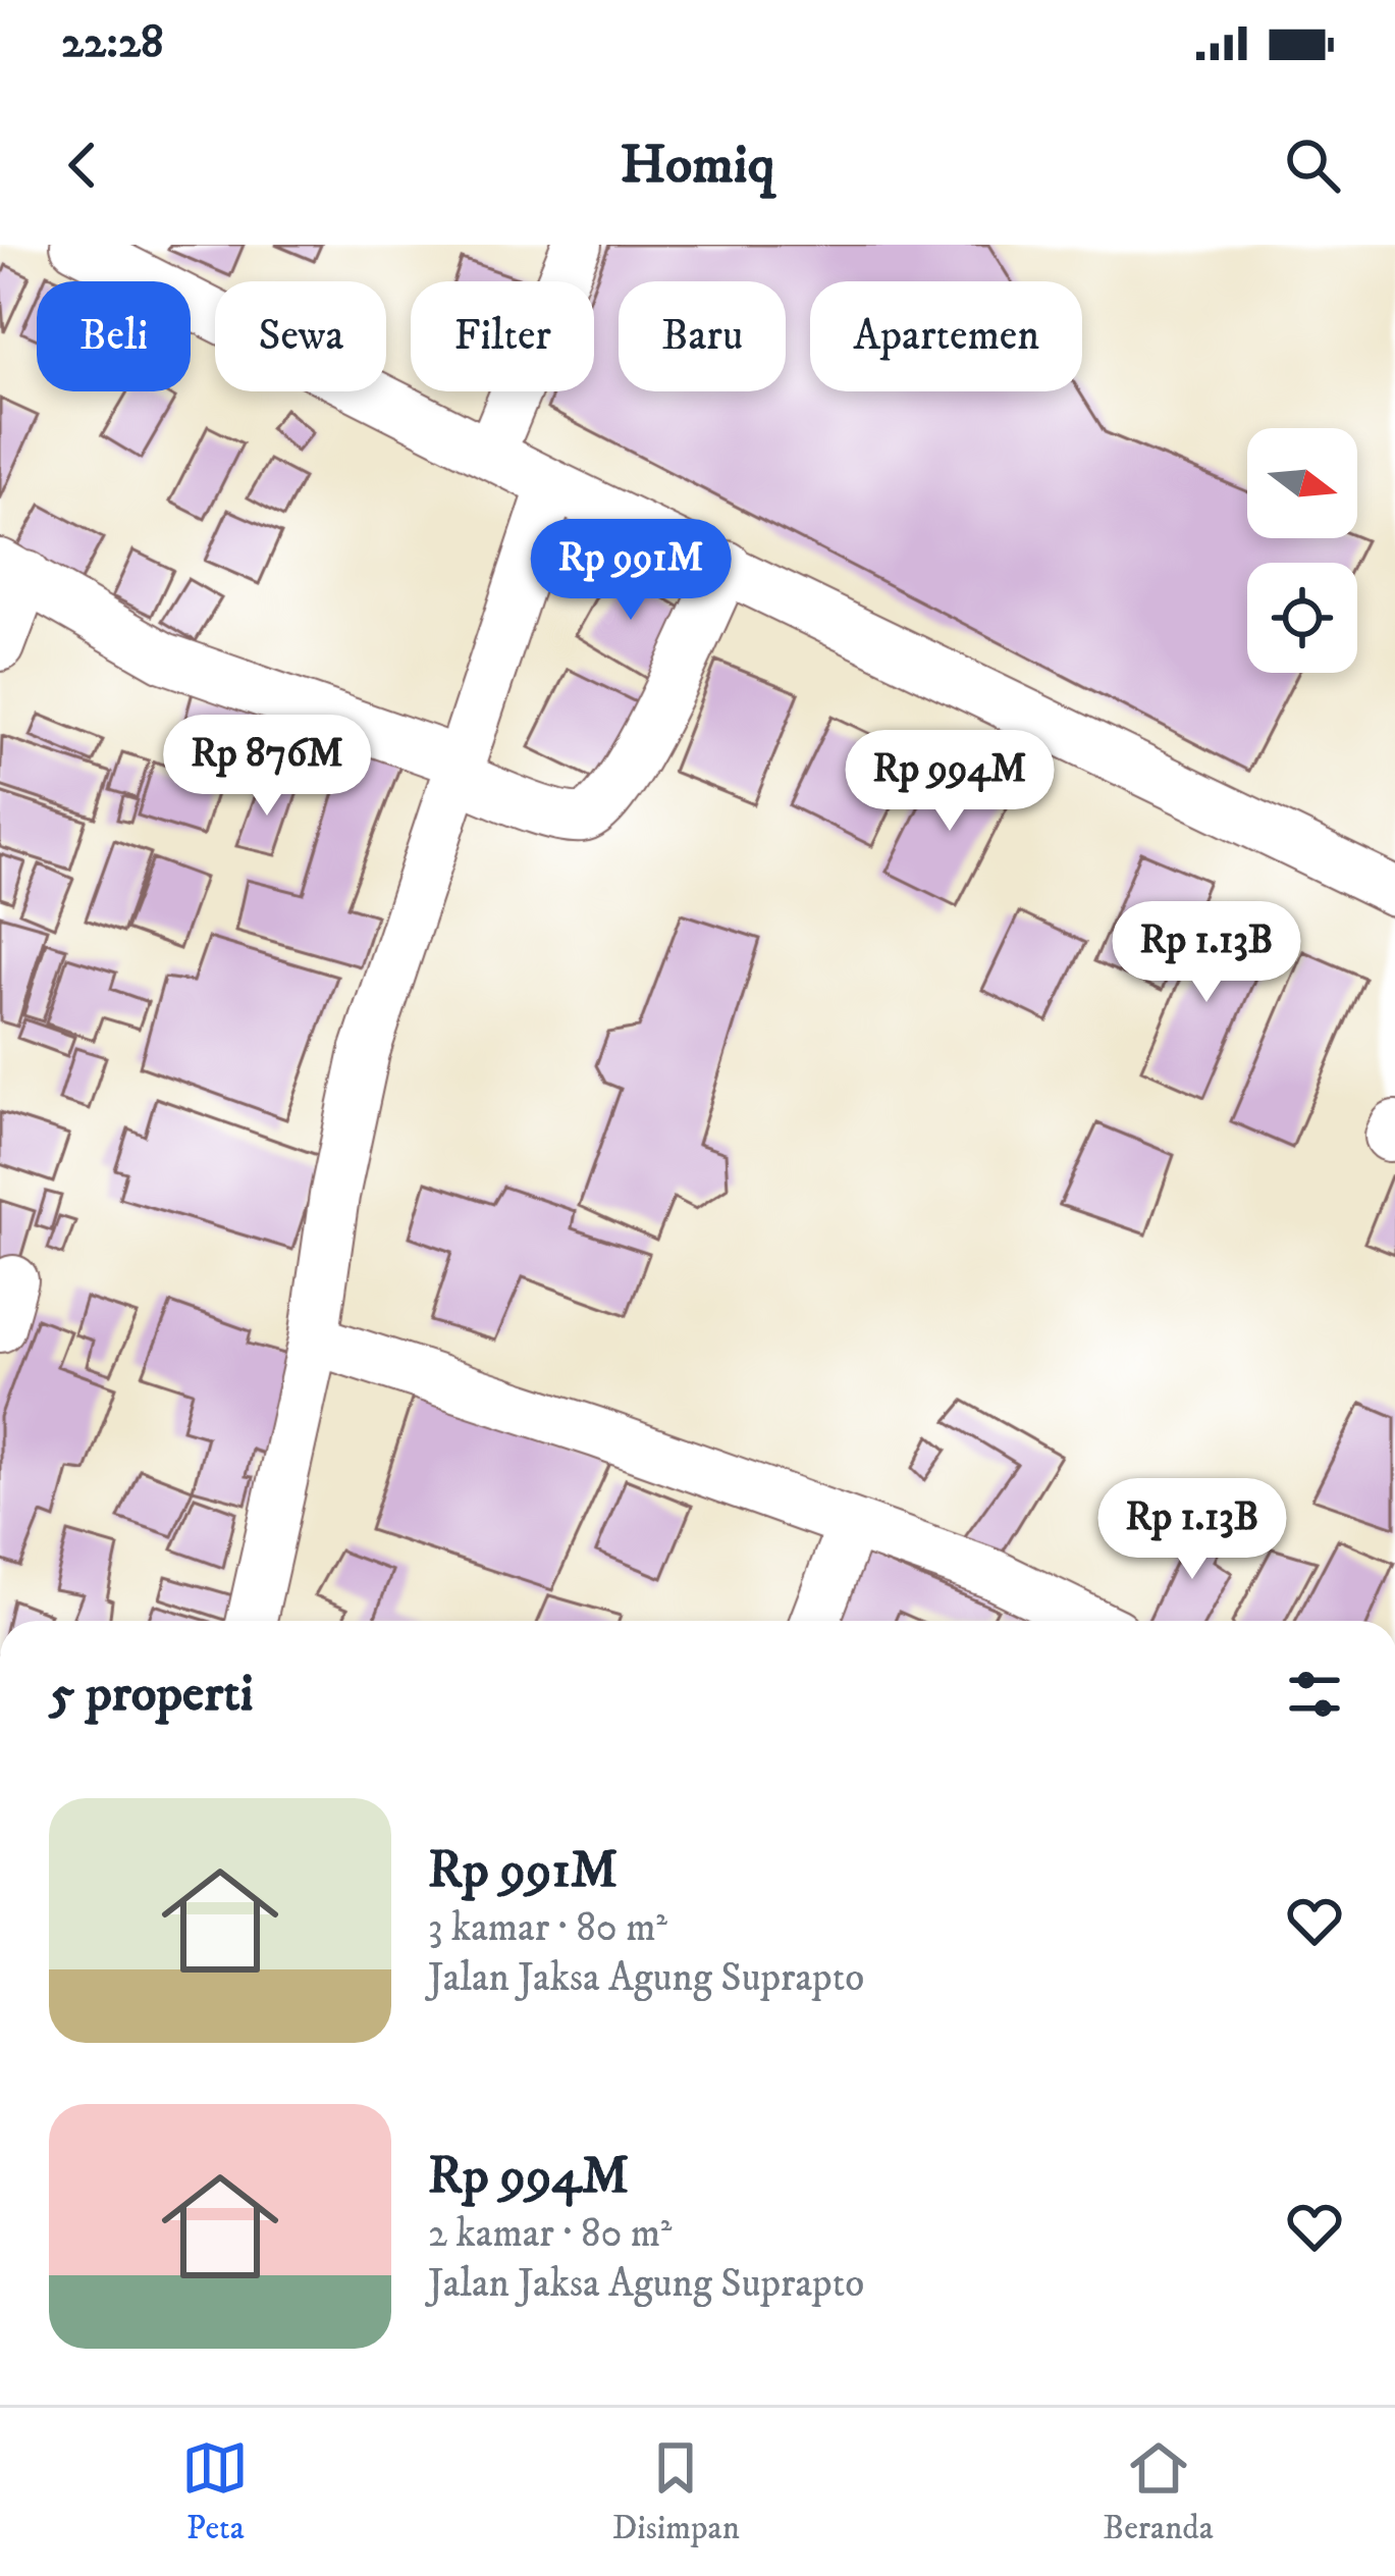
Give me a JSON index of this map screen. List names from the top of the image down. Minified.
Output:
{"north":"right","page":{"status":"22:28","header":"Homiq","chip":["Beli","Sewa","Filter","Baru","Apartemen"],"price":["Rp 991M","Rp 876M","Rp 994M","Rp 1.13B","Rp 1.13B"],"heading":"5 properti","list":[{"name":"Rp 991M","note":"3 kamar · 80 m² · Jalan Jaksa Agung Suprapto"},{"name":"Rp 994M","note":"2 kamar · 80 m² · Jalan Jaksa Agung Suprapto"}],"tabs":["Peta","Disimpan","Beranda"]}}
